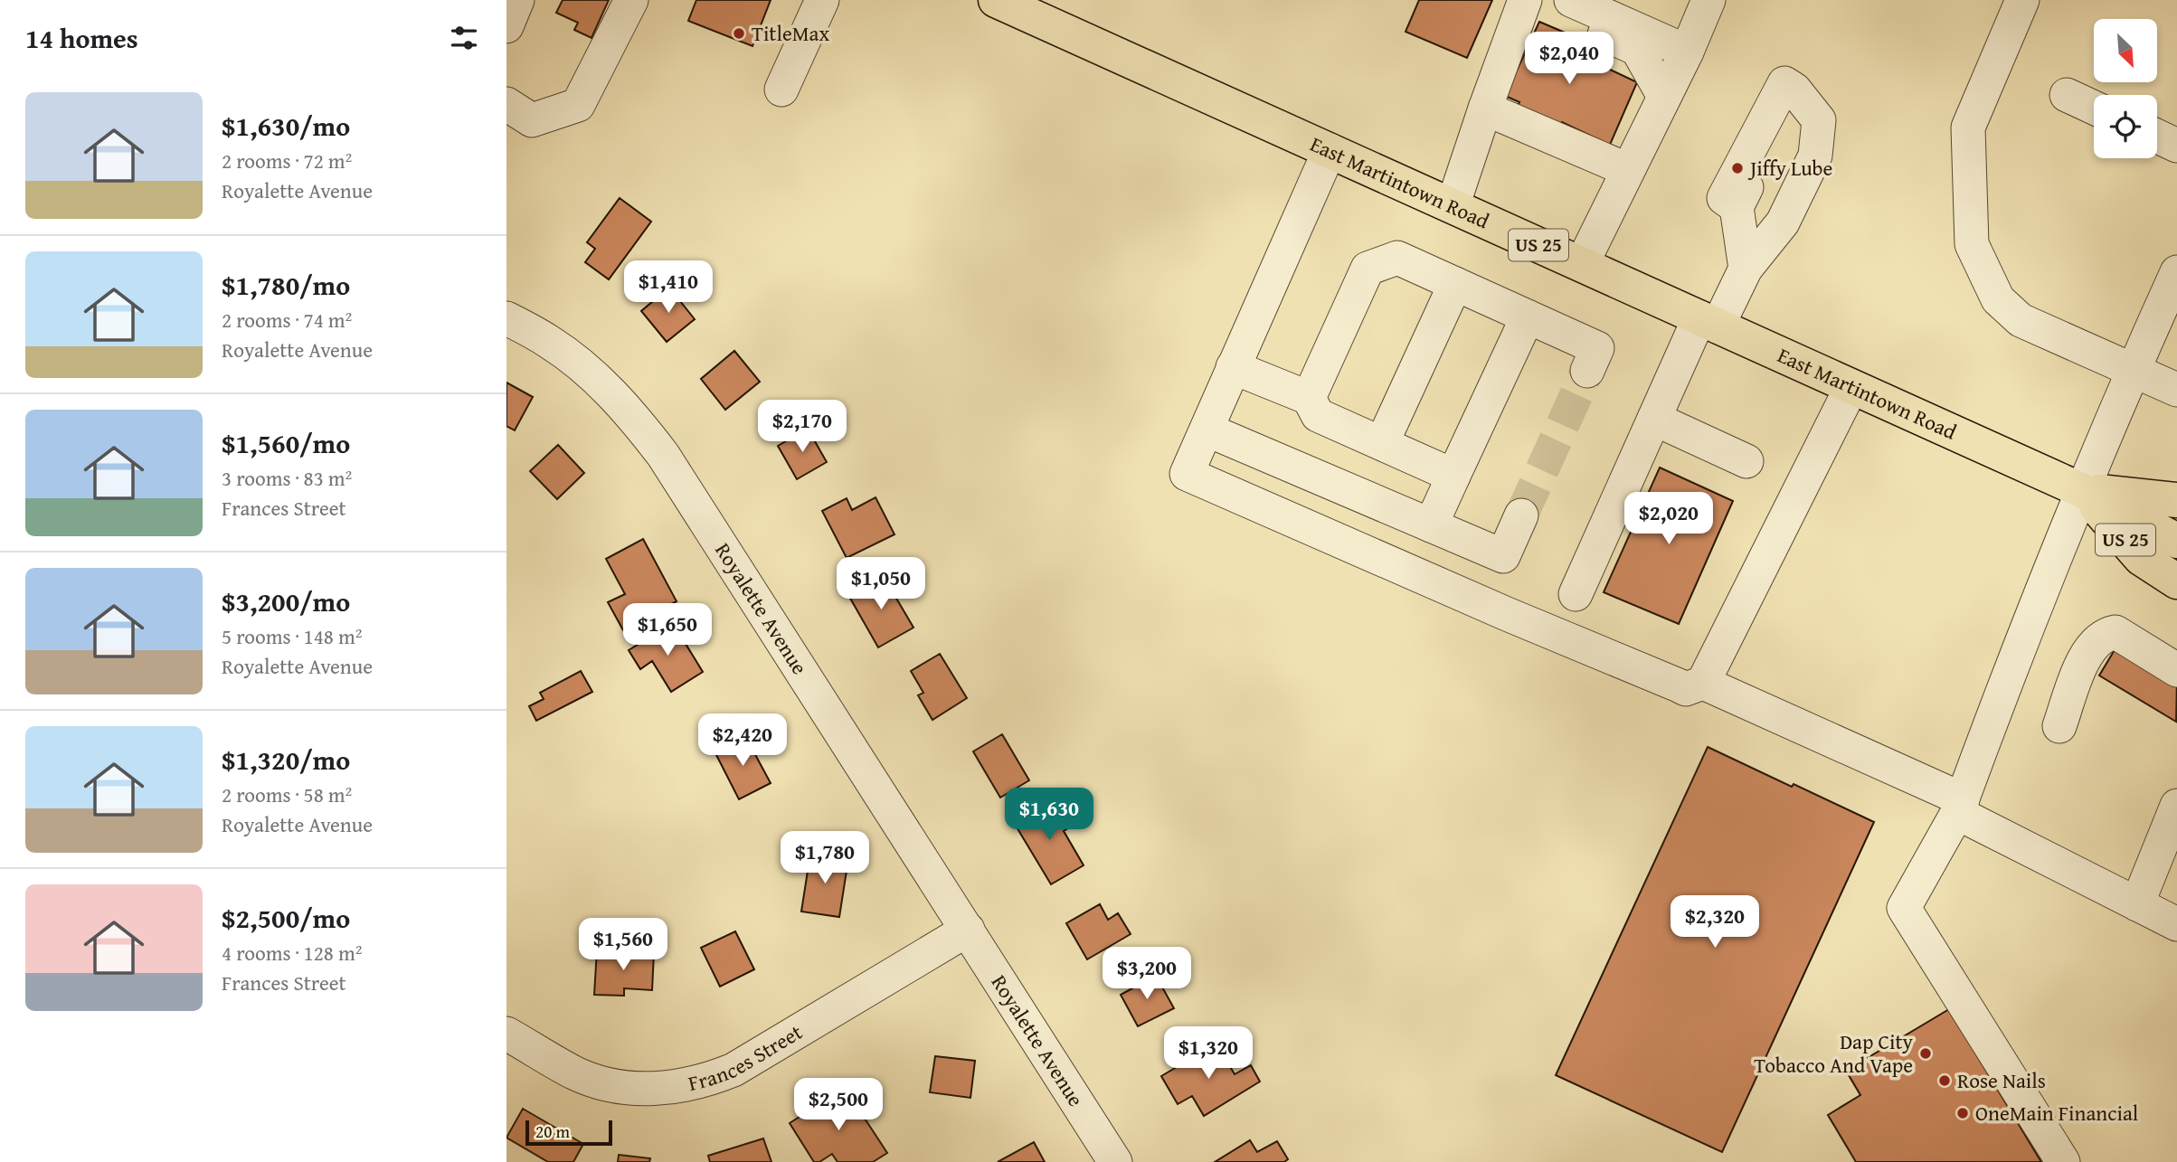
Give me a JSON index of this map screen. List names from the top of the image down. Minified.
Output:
{"streets":{"main road":["East Martintown Road","US 25"],"street":["Royalette Avenue","Frances Street"]},"crossings":[["East Martintown Road","US 25"],["Royalette Avenue","Frances Street"]],"places":["TitleMax","Jiffy Lube","Dap City Tobacco And Vape","Rose Nails","OneMain Financial"],"scale_bar":"20 m","north":"bottom right","page":{"heading":"14 homes","price":["$2,040","$1,410","$2,170","$2,020","$1,050","$1,650","$2,420","$1,630","$1,780","$2,320","$1,560","$3,200","$1,320","$2,500"],"list":[{"name":"$1,630/mo","note":"2 rooms · 72 m² · Royalette Avenue"},{"name":"$1,780/mo","note":"2 rooms · 74 m² · Royalette Avenue"},{"name":"$1,560/mo","note":"3 rooms · 83 m² · Frances Street"},{"name":"$3,200/mo","note":"5 rooms · 148 m² · Royalette Avenue"},{"name":"$1,320/mo","note":"2 rooms · 58 m² · Royalette Avenue"},{"name":"$2,500/mo","note":"4 rooms · 128 m² · Frances Street"}],"scale":"20 m"}}
